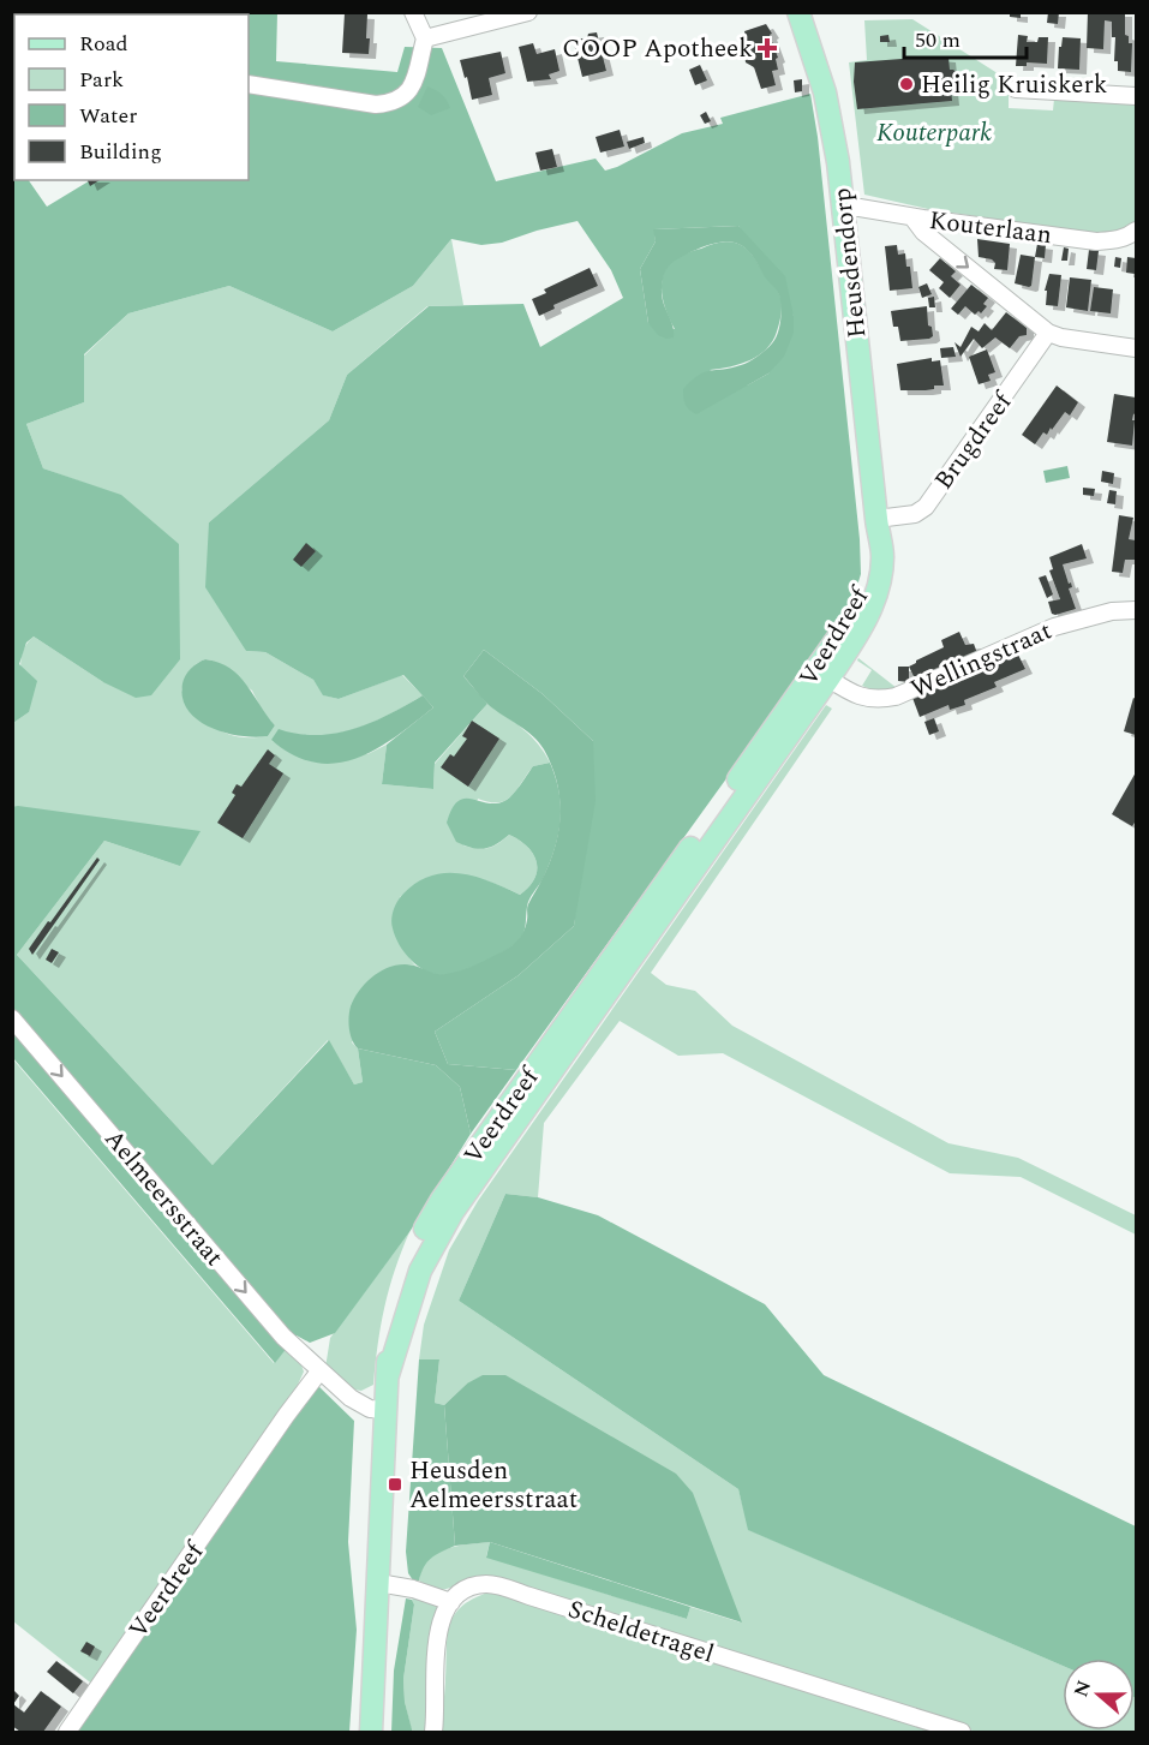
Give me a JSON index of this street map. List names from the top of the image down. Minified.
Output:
{"streets":{"main road":["Heusdendorp","Veerdreef"],"street":["Kouterlaan","Brugdreef","Wellingstraat","Aelmeersstraat","Scheldetragel"]},"crossings":[["Kouterlaan","Heusdendorp"],["Heusdendorp","Brugdreef"],["Heusdendorp","Veerdreef"],["Brugdreef","Veerdreef"],["Veerdreef","Wellingstraat"],["Veerdreef","Aelmeersstraat"]],"one_way":["Aelmeersstraat"],"parks":["Kouterpark"],"places":{"health":["COOP Apotheek"],"other":["Heilig Kruiskerk"],"transit":["Heusden Aelmeersstraat"]},"legend":["Road","Park","Water","Building"],"scale_bar":"50 m","north":"left"}
